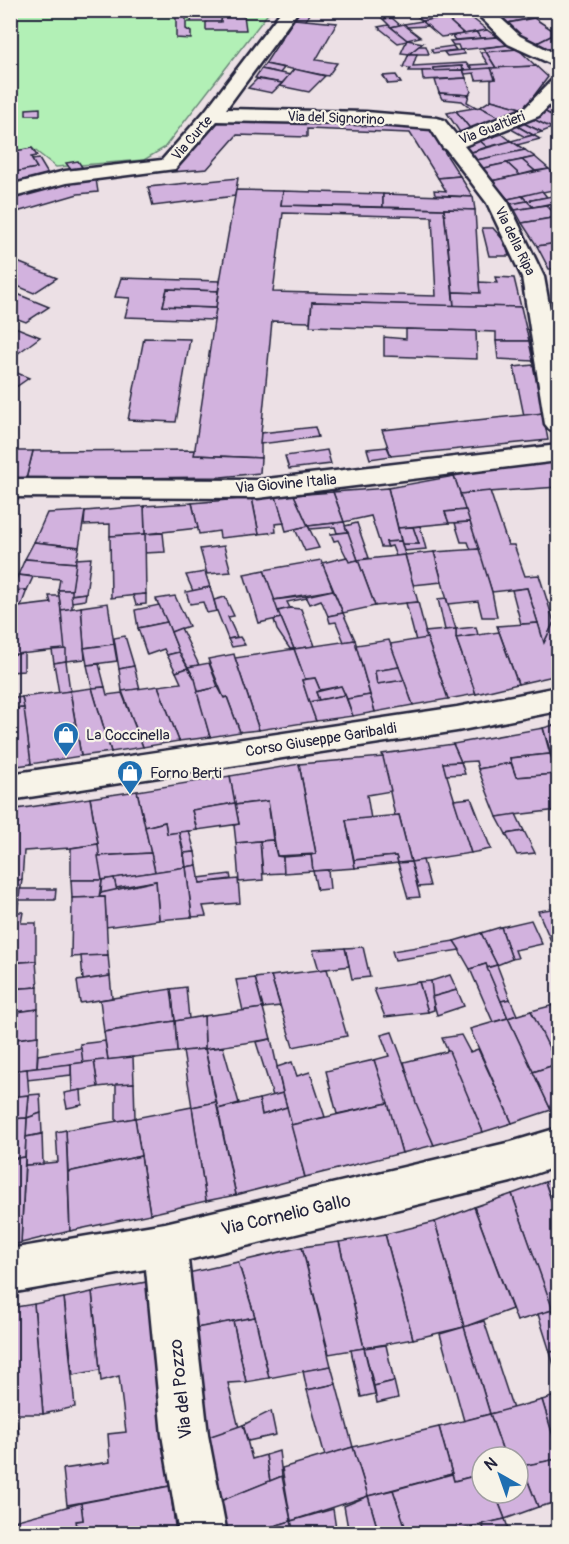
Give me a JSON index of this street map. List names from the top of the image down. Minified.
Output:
{"streets":{"street":["Via del Signorino","Via Gualtieri","Via Curte","Via della Ripa","Via Giovine Italia","Corso Giuseppe Garibaldi","Via Cornelio Gallo","Via del Pozzo"]},"crossings":[["Via del Signorino","Via Gualtieri"],["Via del Signorino","Via Curte"],["Via del Signorino","Via della Ripa"],["Via Gualtieri","Via della Ripa"],["Via Cornelio Gallo","Via del Pozzo"]],"places":{"shop":["La Coccinella","Forno Berti"]},"north":"top left"}
